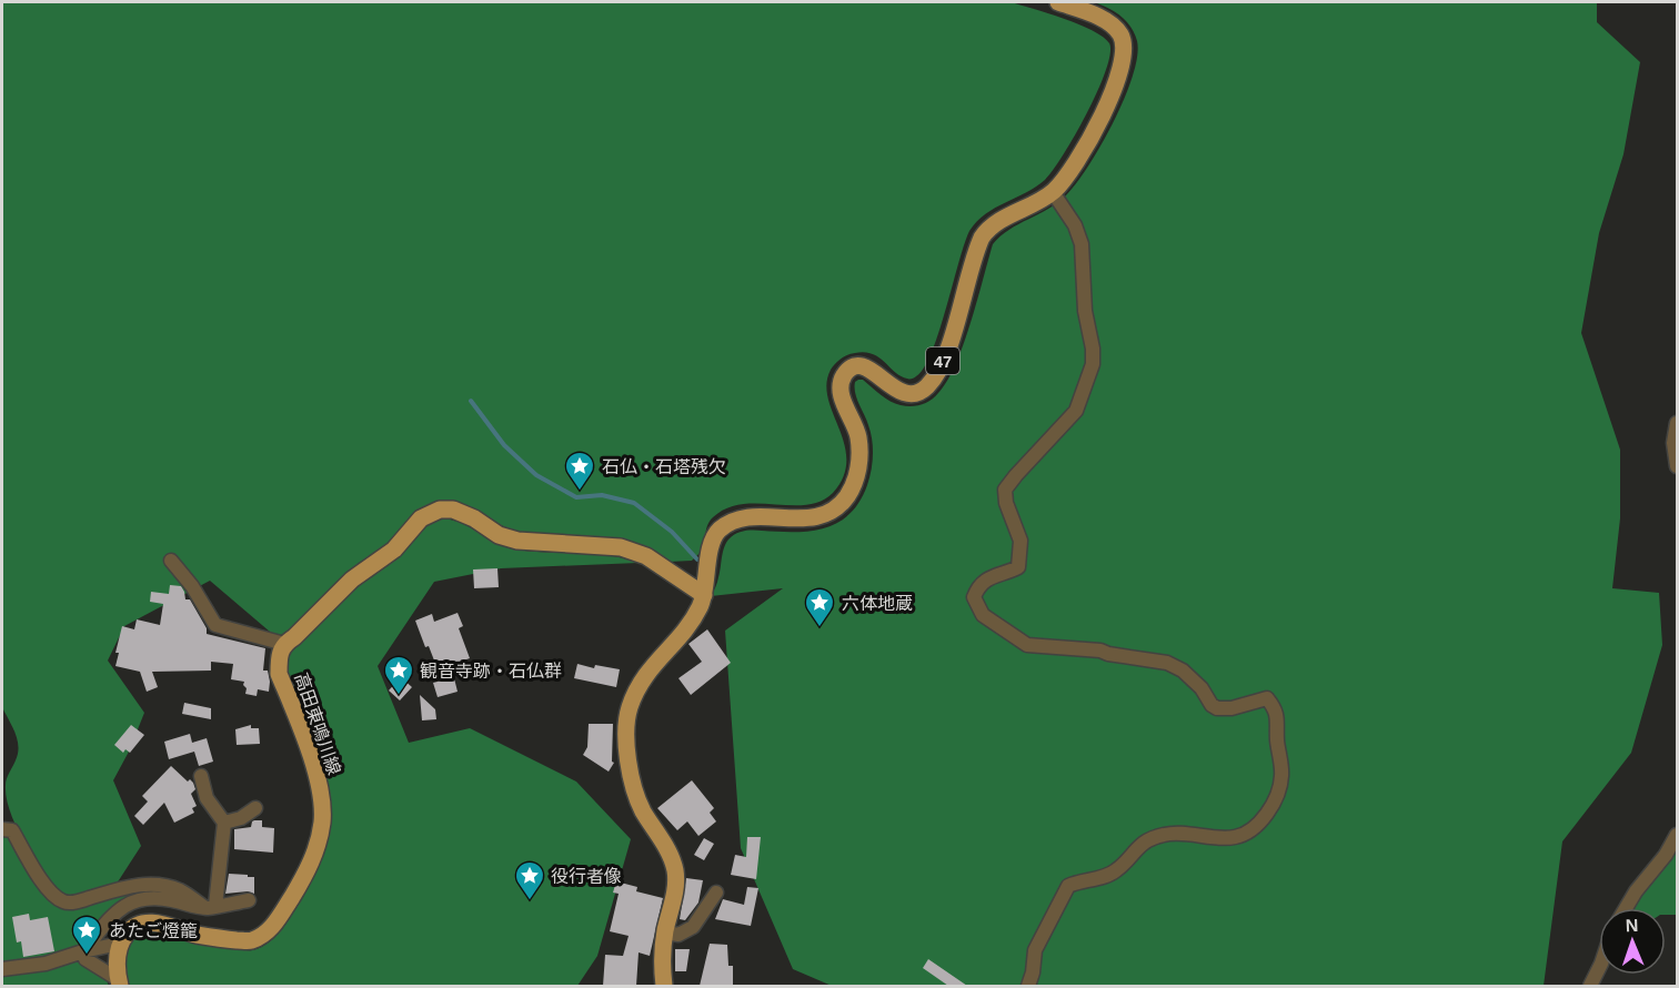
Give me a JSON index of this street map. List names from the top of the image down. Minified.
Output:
{"streets":{"main road":["47","高田東鳴川線"]},"places":{"place":["石仏・石塔残欠","六体地蔵","観音寺跡・石仏群","役行者像","あたご燈籠"]},"north":"top"}
